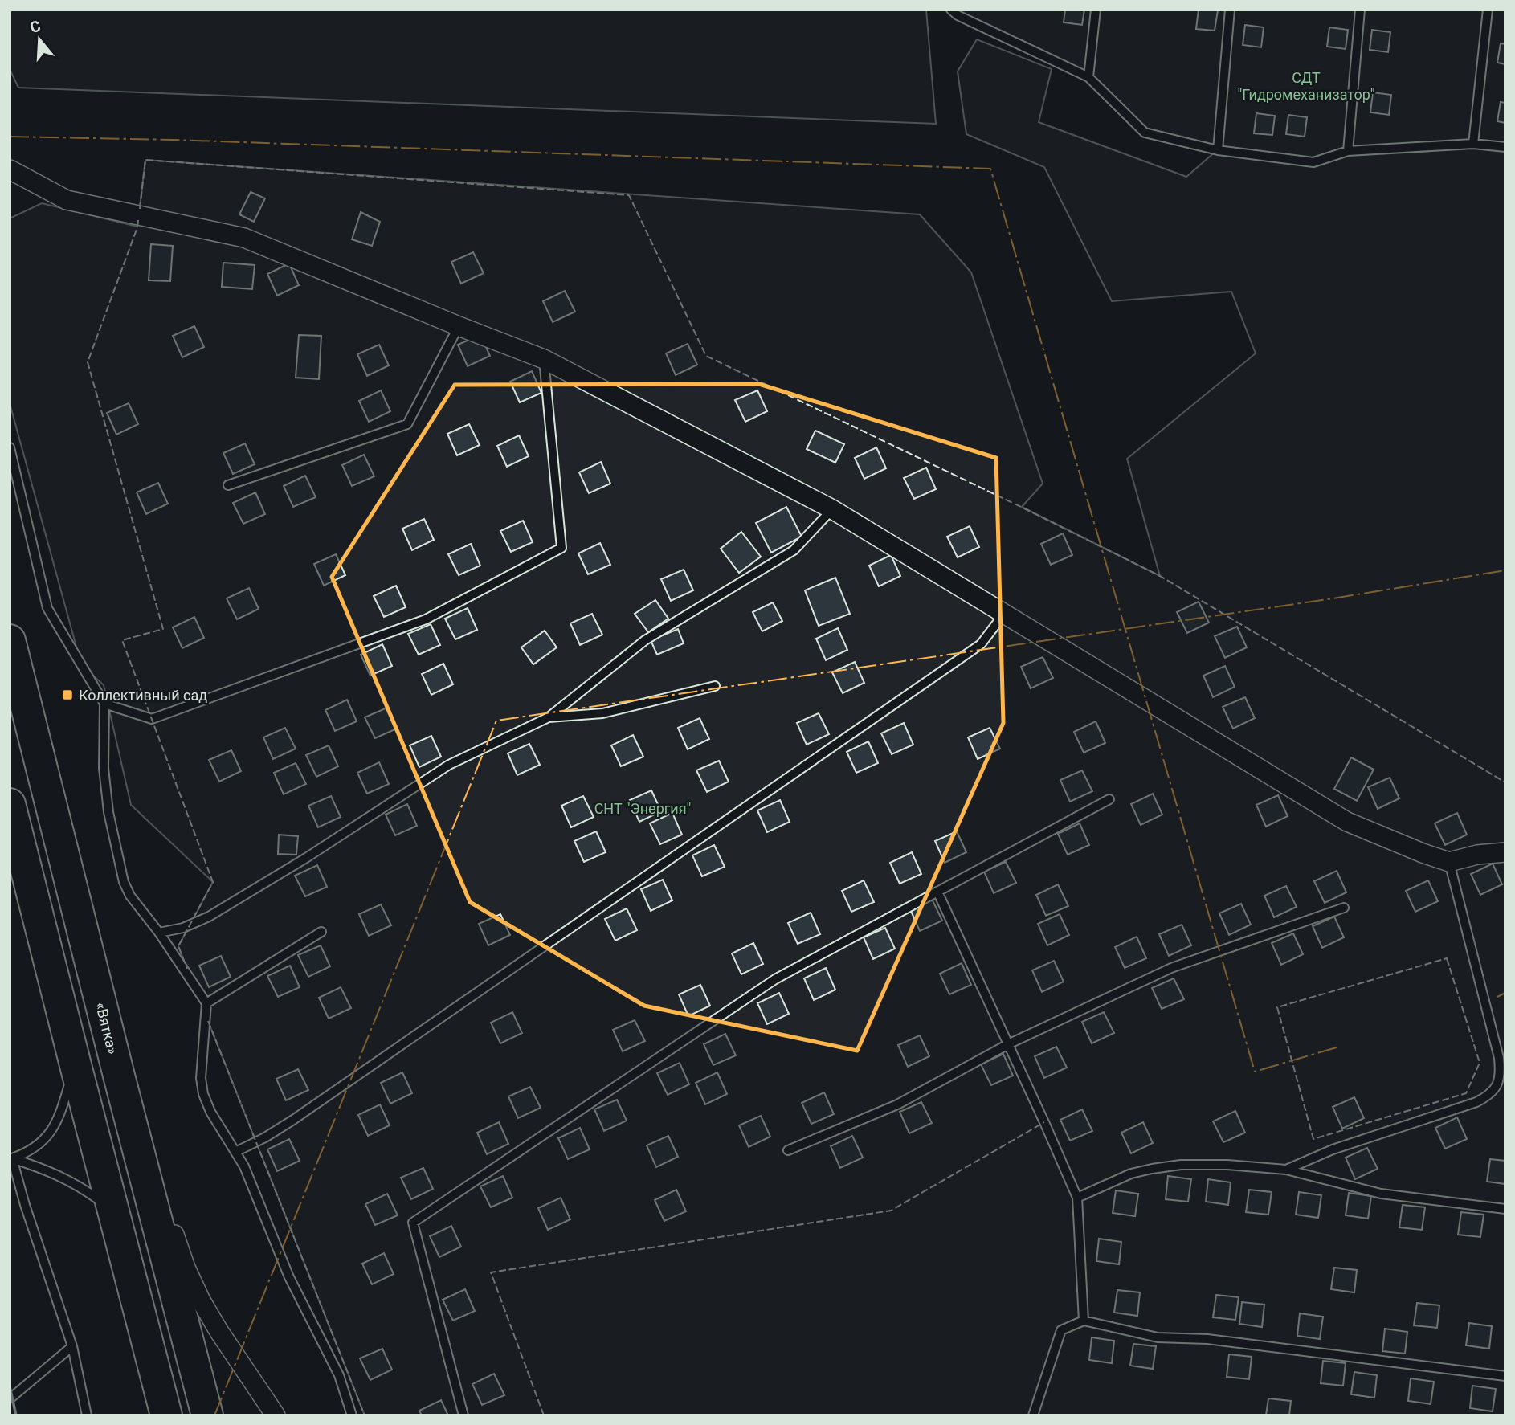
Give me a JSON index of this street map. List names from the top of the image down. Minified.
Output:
{"streets":{"highway":["«Вятка»"]},"parks":["СДТ \"Гидромеханизатор\"","СНТ \"Энергия\""],"places":{"transit":["Коллективный сад"]},"north":"top"}
